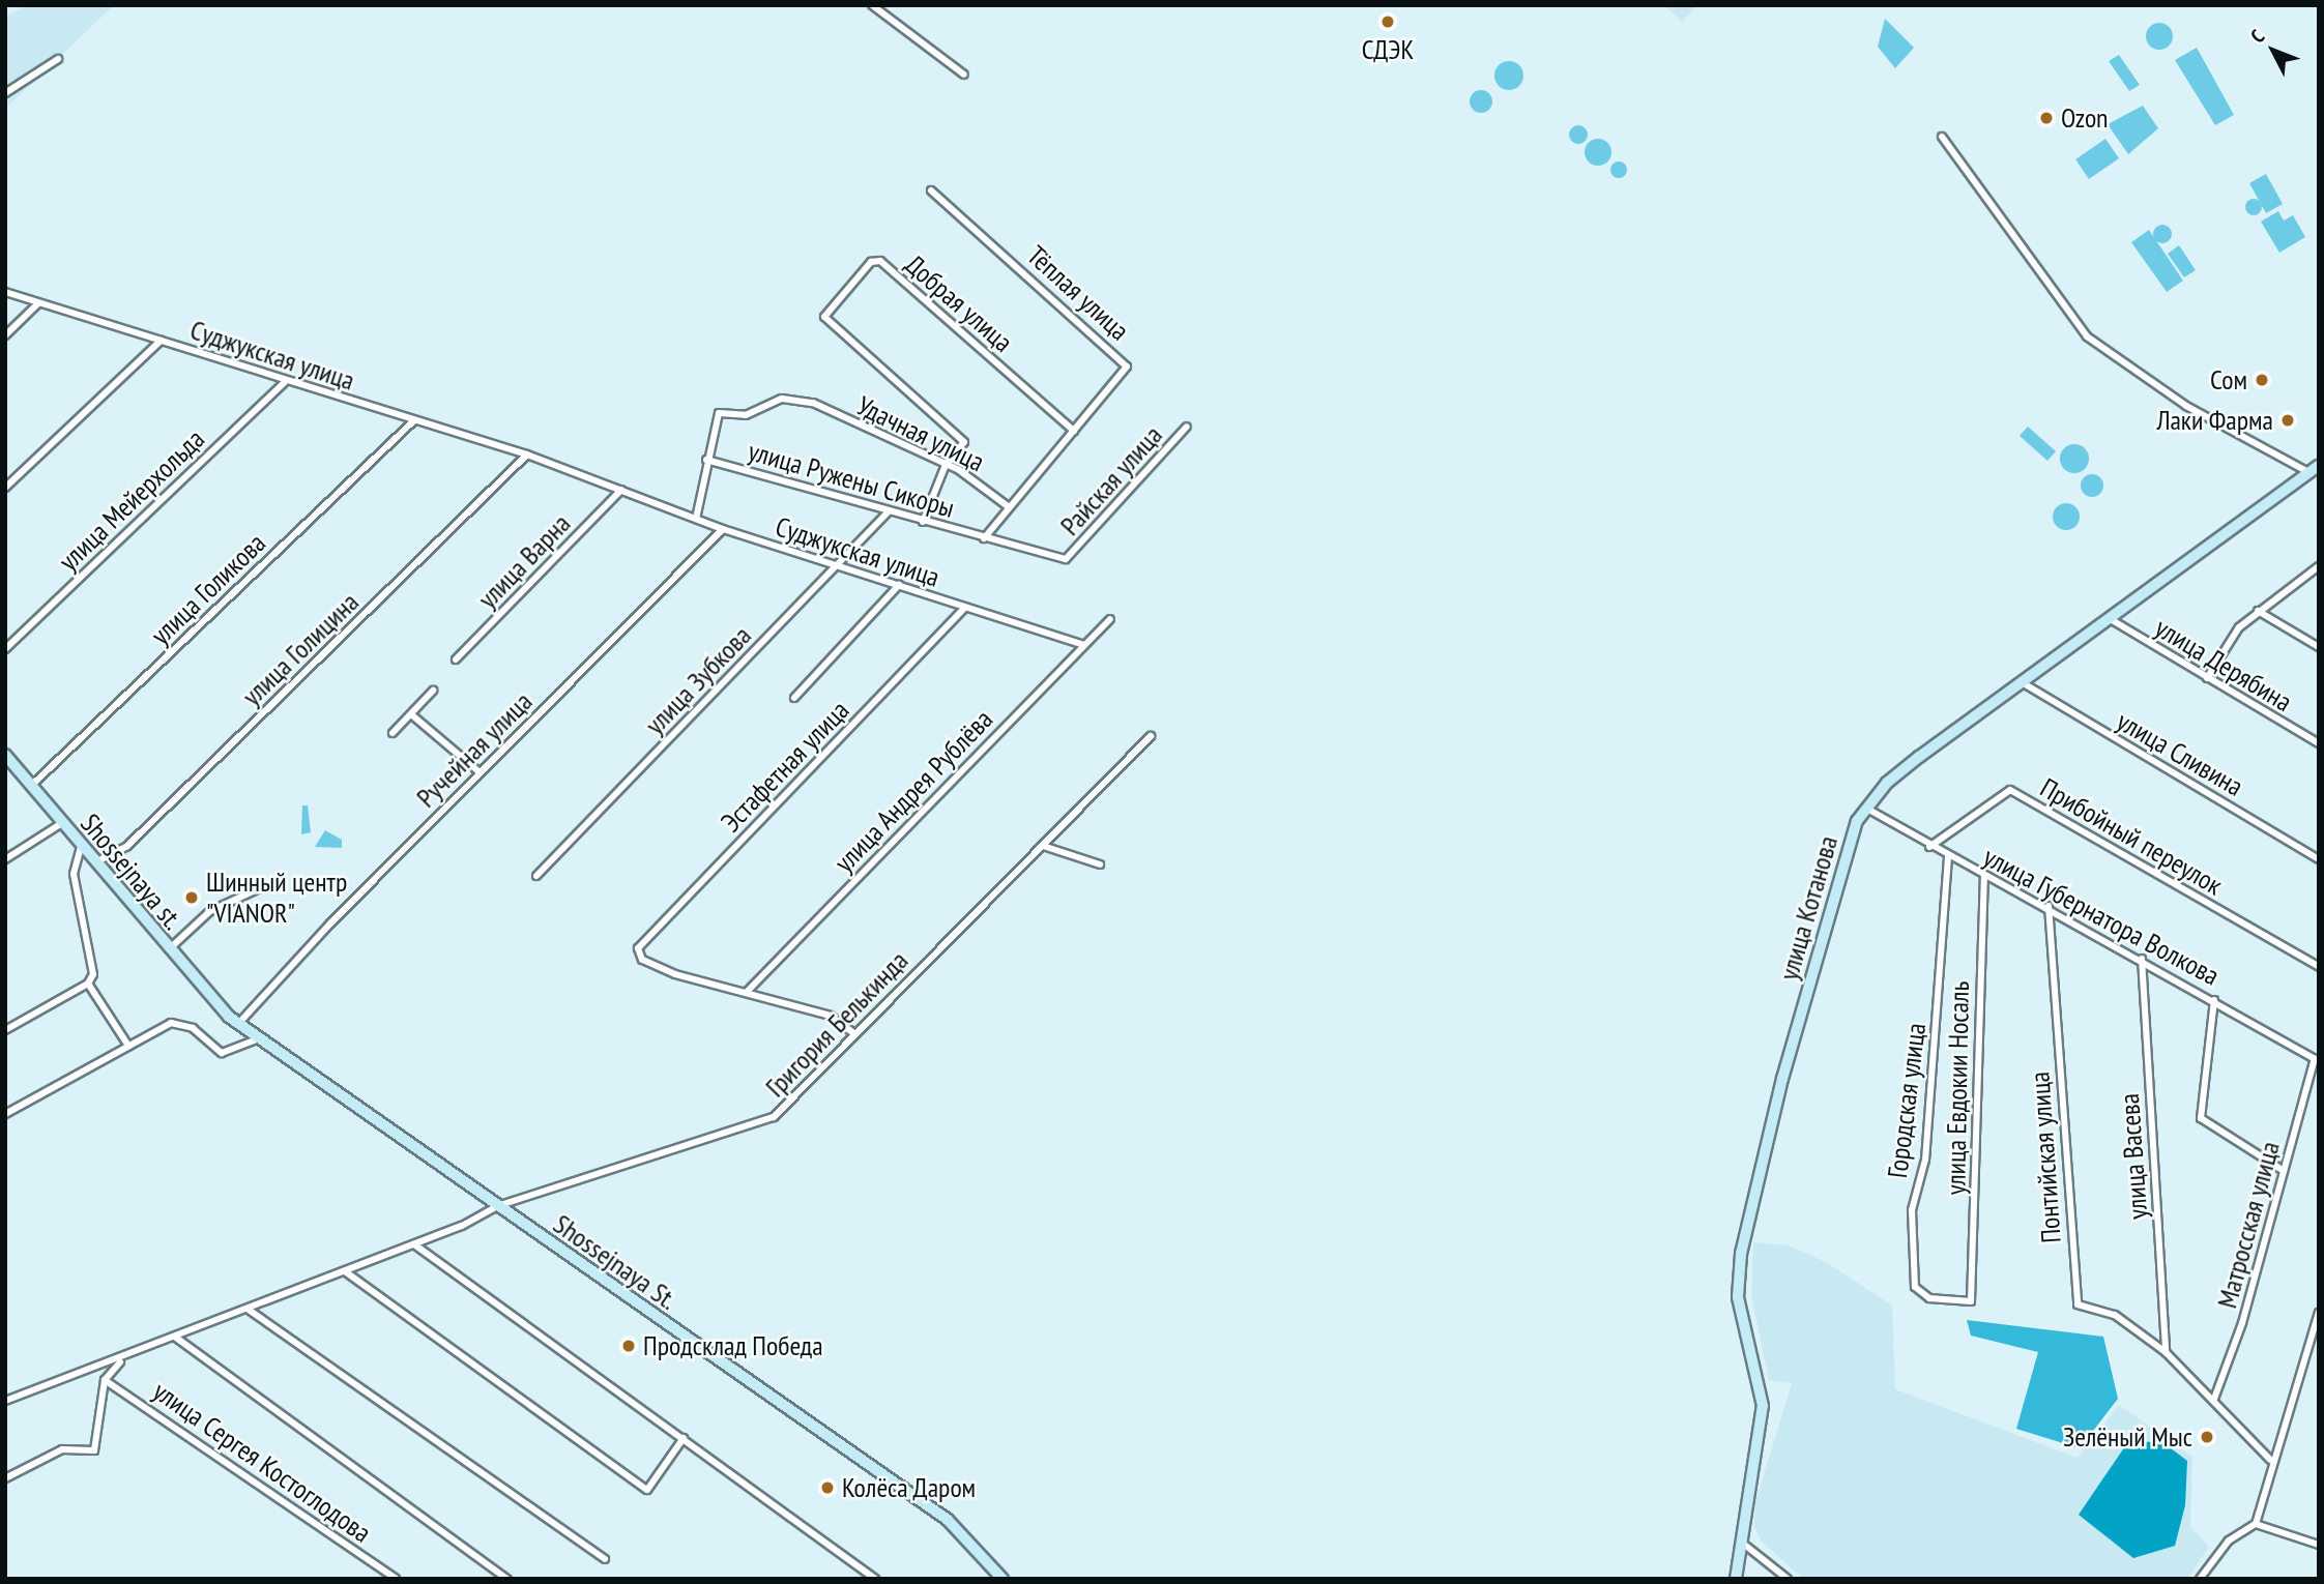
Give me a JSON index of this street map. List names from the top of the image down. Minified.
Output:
{"streets":{"street":["Тёплая улица","Добрая улица","Суджукская улица","Удачная улица","улица Ружены Сикоры","Райская улица","улица Мейерхольда","улица Варна","улица Голикова","улица Голицина","улица Дерябина","улица Зубкова","Ручейная улица","улица Сливина","Эстафетная улица","улица Андрея Рублёва","Прибойный переулок","Shossejnaya st.","улица Котанова","улица Губернатора Волкова","Григория Белькинда","улица Евдокии Носаль","Городская улица","улица Васева","Понтийская улица","Матросская улица","Shossejnaya St.","улица Сергея Костоглодова"]},"crossings":[["Тёплая улица","Добрая улица"],["Тёплая улица","Удачная улица"],["Тёплая улица","улица Ружены Сикоры"],["Добрая улица","Удачная улица"],["Суджукская улица","улица Мейерхольда"],["Суджукская улица","улица Варна"],["Суджукская улица","улица Голикова"],["Суджукская улица","улица Голицина"],["Суджукская улица","улица Зубкова"],["Суджукская улица","Ручейная улица"],["Суджукская улица","Эстафетная улица"],["Суджукская улица","улица Андрея Рублёва"],["Удачная улица","улица Ружены Сикоры"],["улица Ружены Сикоры","Райская улица"],["улица Ружены Сикоры","улица Зубкова"],["улица Голикова","Shossejnaya st."],["улица Голицина","Shossejnaya st."],["улица Дерябина","улица Котанова"],["Ручейная улица","Shossejnaya st."],["Ручейная улица","Shossejnaya St."],["улица Сливина","улица Котанова"],["Эстафетная улица","улица Андрея Рублёва"],["Прибойный переулок","улица Губернатора Волкова"],["Shossejnaya st.","Shossejnaya St."],["улица Котанова","улица Губернатора Волкова"],["улица Губернатора Волкова","улица Евдокии Носаль"],["улица Губернатора Волкова","Городская улица"],["улица Губернатора Волкова","улица Васева"],["улица Губернатора Волкова","Понтийская улица"],["улица Губернатора Волкова","Матросская улица"],["Григория Белькинда","Shossejnaya St."],["улица Евдокии Носаль","Городская улица"],["улица Васева","Понтийская улица"]],"places":["СДЭК","Ozon","Сом","Лаки Фарма","Шинный центр \"VIANOR\"","Продсклад Победа","Зелёный Мыс","Колёса Даром"],"north":"top left"}
